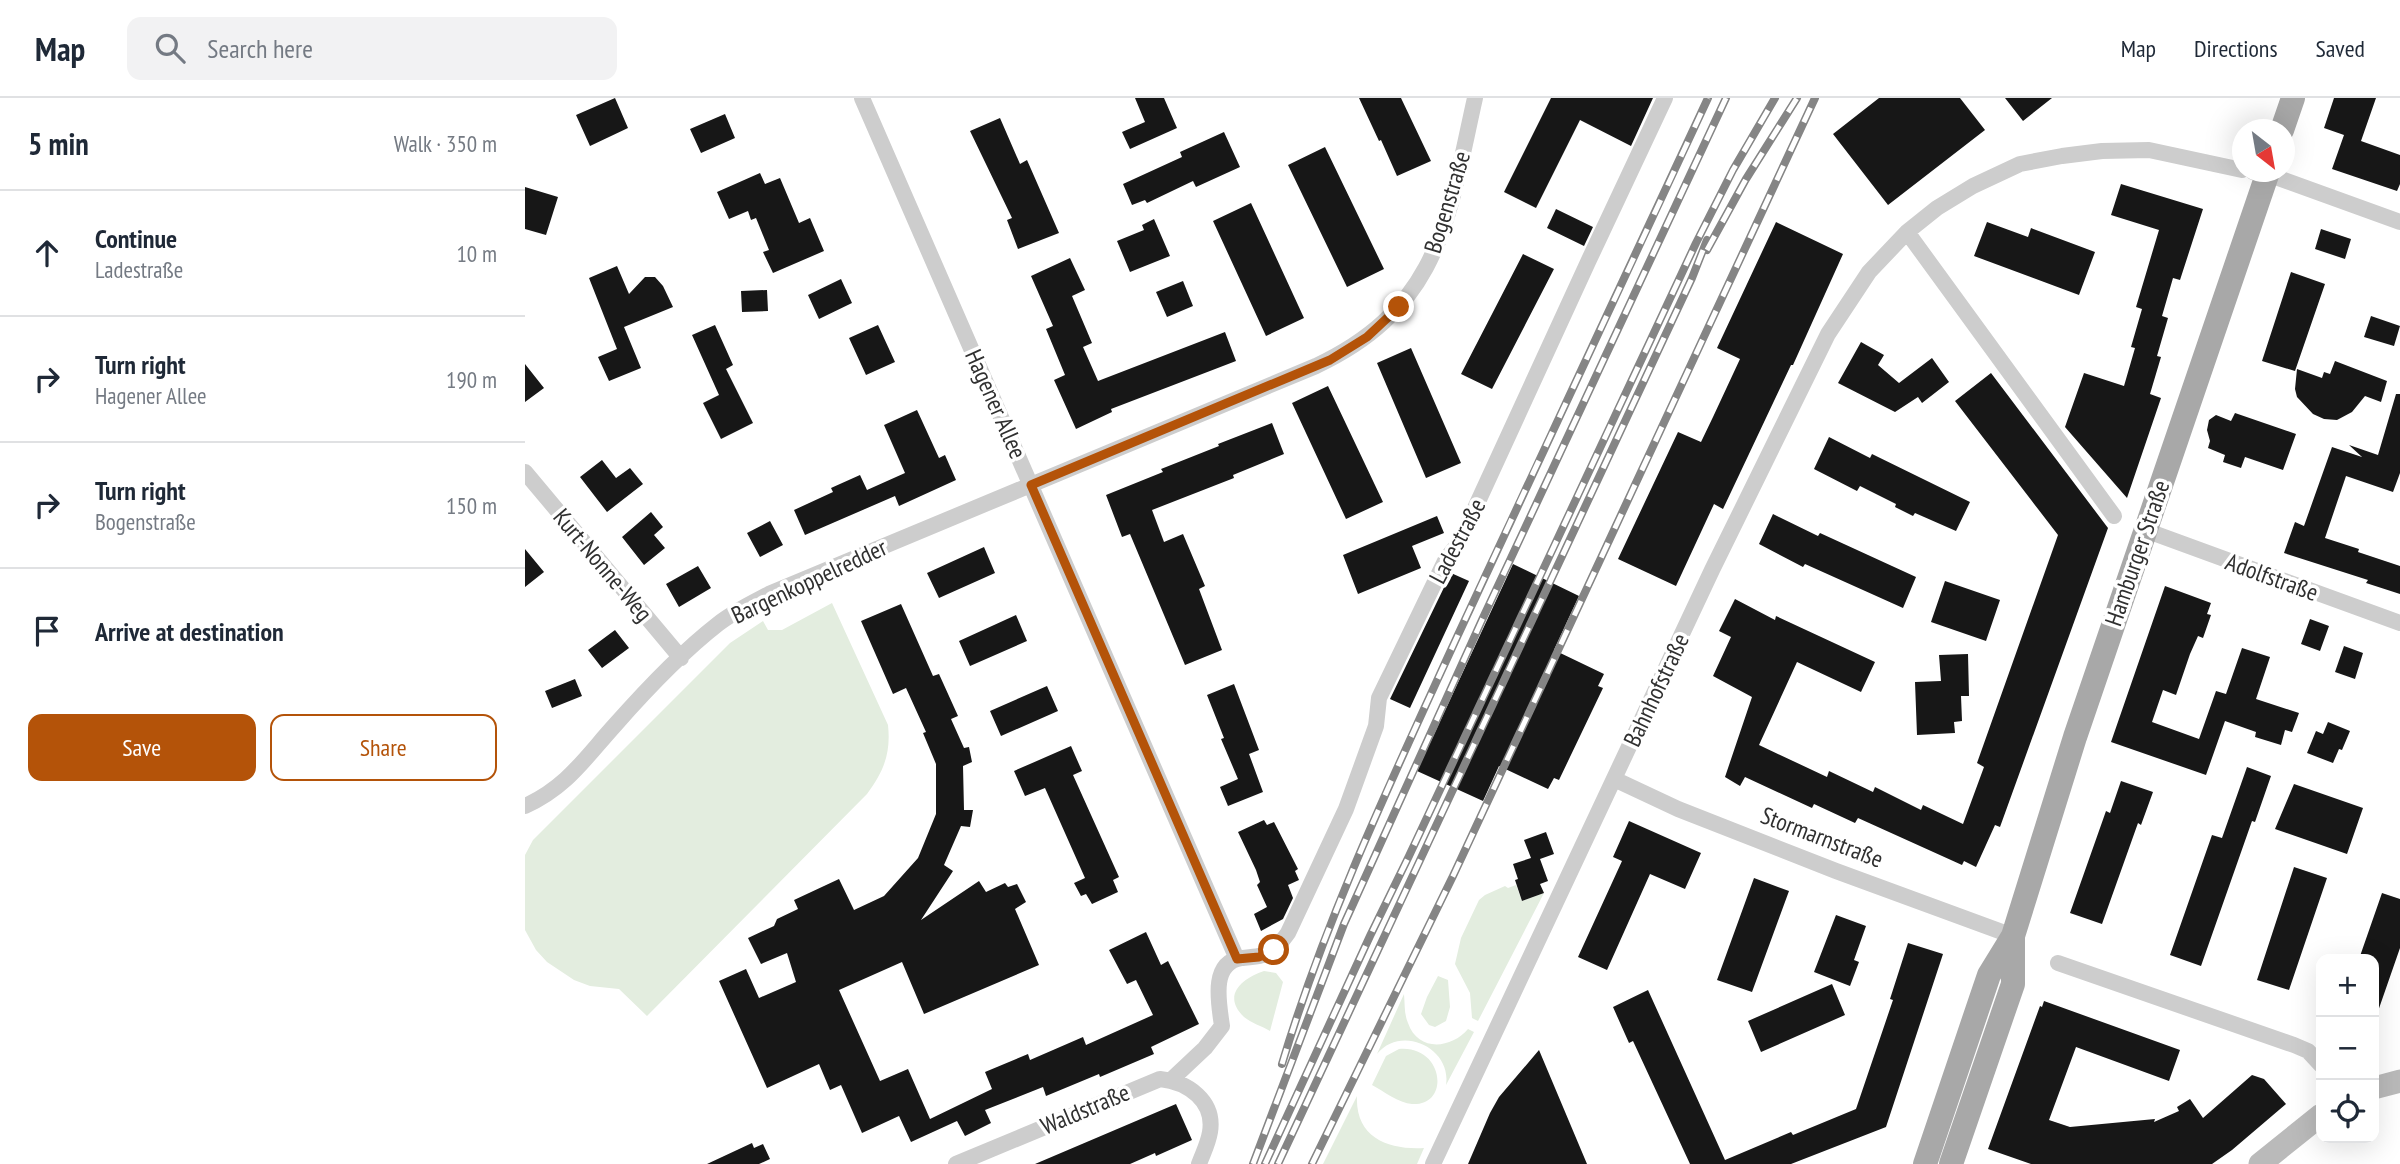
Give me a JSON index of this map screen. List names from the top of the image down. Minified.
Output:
{"streets":{"main road":["Hamburger Straße"],"street":["Bogenstraße","Hagener Allee","Ladestraße","Kurt-Nonne-Weg","Adolfstraße","Bargenkoppelredder","Bahnhofstraße","Stormarnstraße","Waldstraße"]},"crossings":[["Bogenstraße","Hagener Allee"],["Bogenstraße","Bargenkoppelredder"],["Hagener Allee","Ladestraße"],["Hagener Allee","Bargenkoppelredder"],["Hamburger Straße","Adolfstraße"],["Hamburger Straße","Stormarnstraße"],["Kurt-Nonne-Weg","Bargenkoppelredder"],["Bahnhofstraße","Stormarnstraße"]],"north":"bottom right","page":{"header":"Map","search":"Search here","nav":["Map","Directions","Saved"],"heading":["5 min","Walk · 350 m"],"list":[["Continue","Ladestraße","10 m"],["Turn right","Hagener Allee","190 m"],["Turn right","Bogenstraße","150 m"],"Arrive at destination"],"buttons":["Save","Share"],"map_buttons":["+","−"]}}
